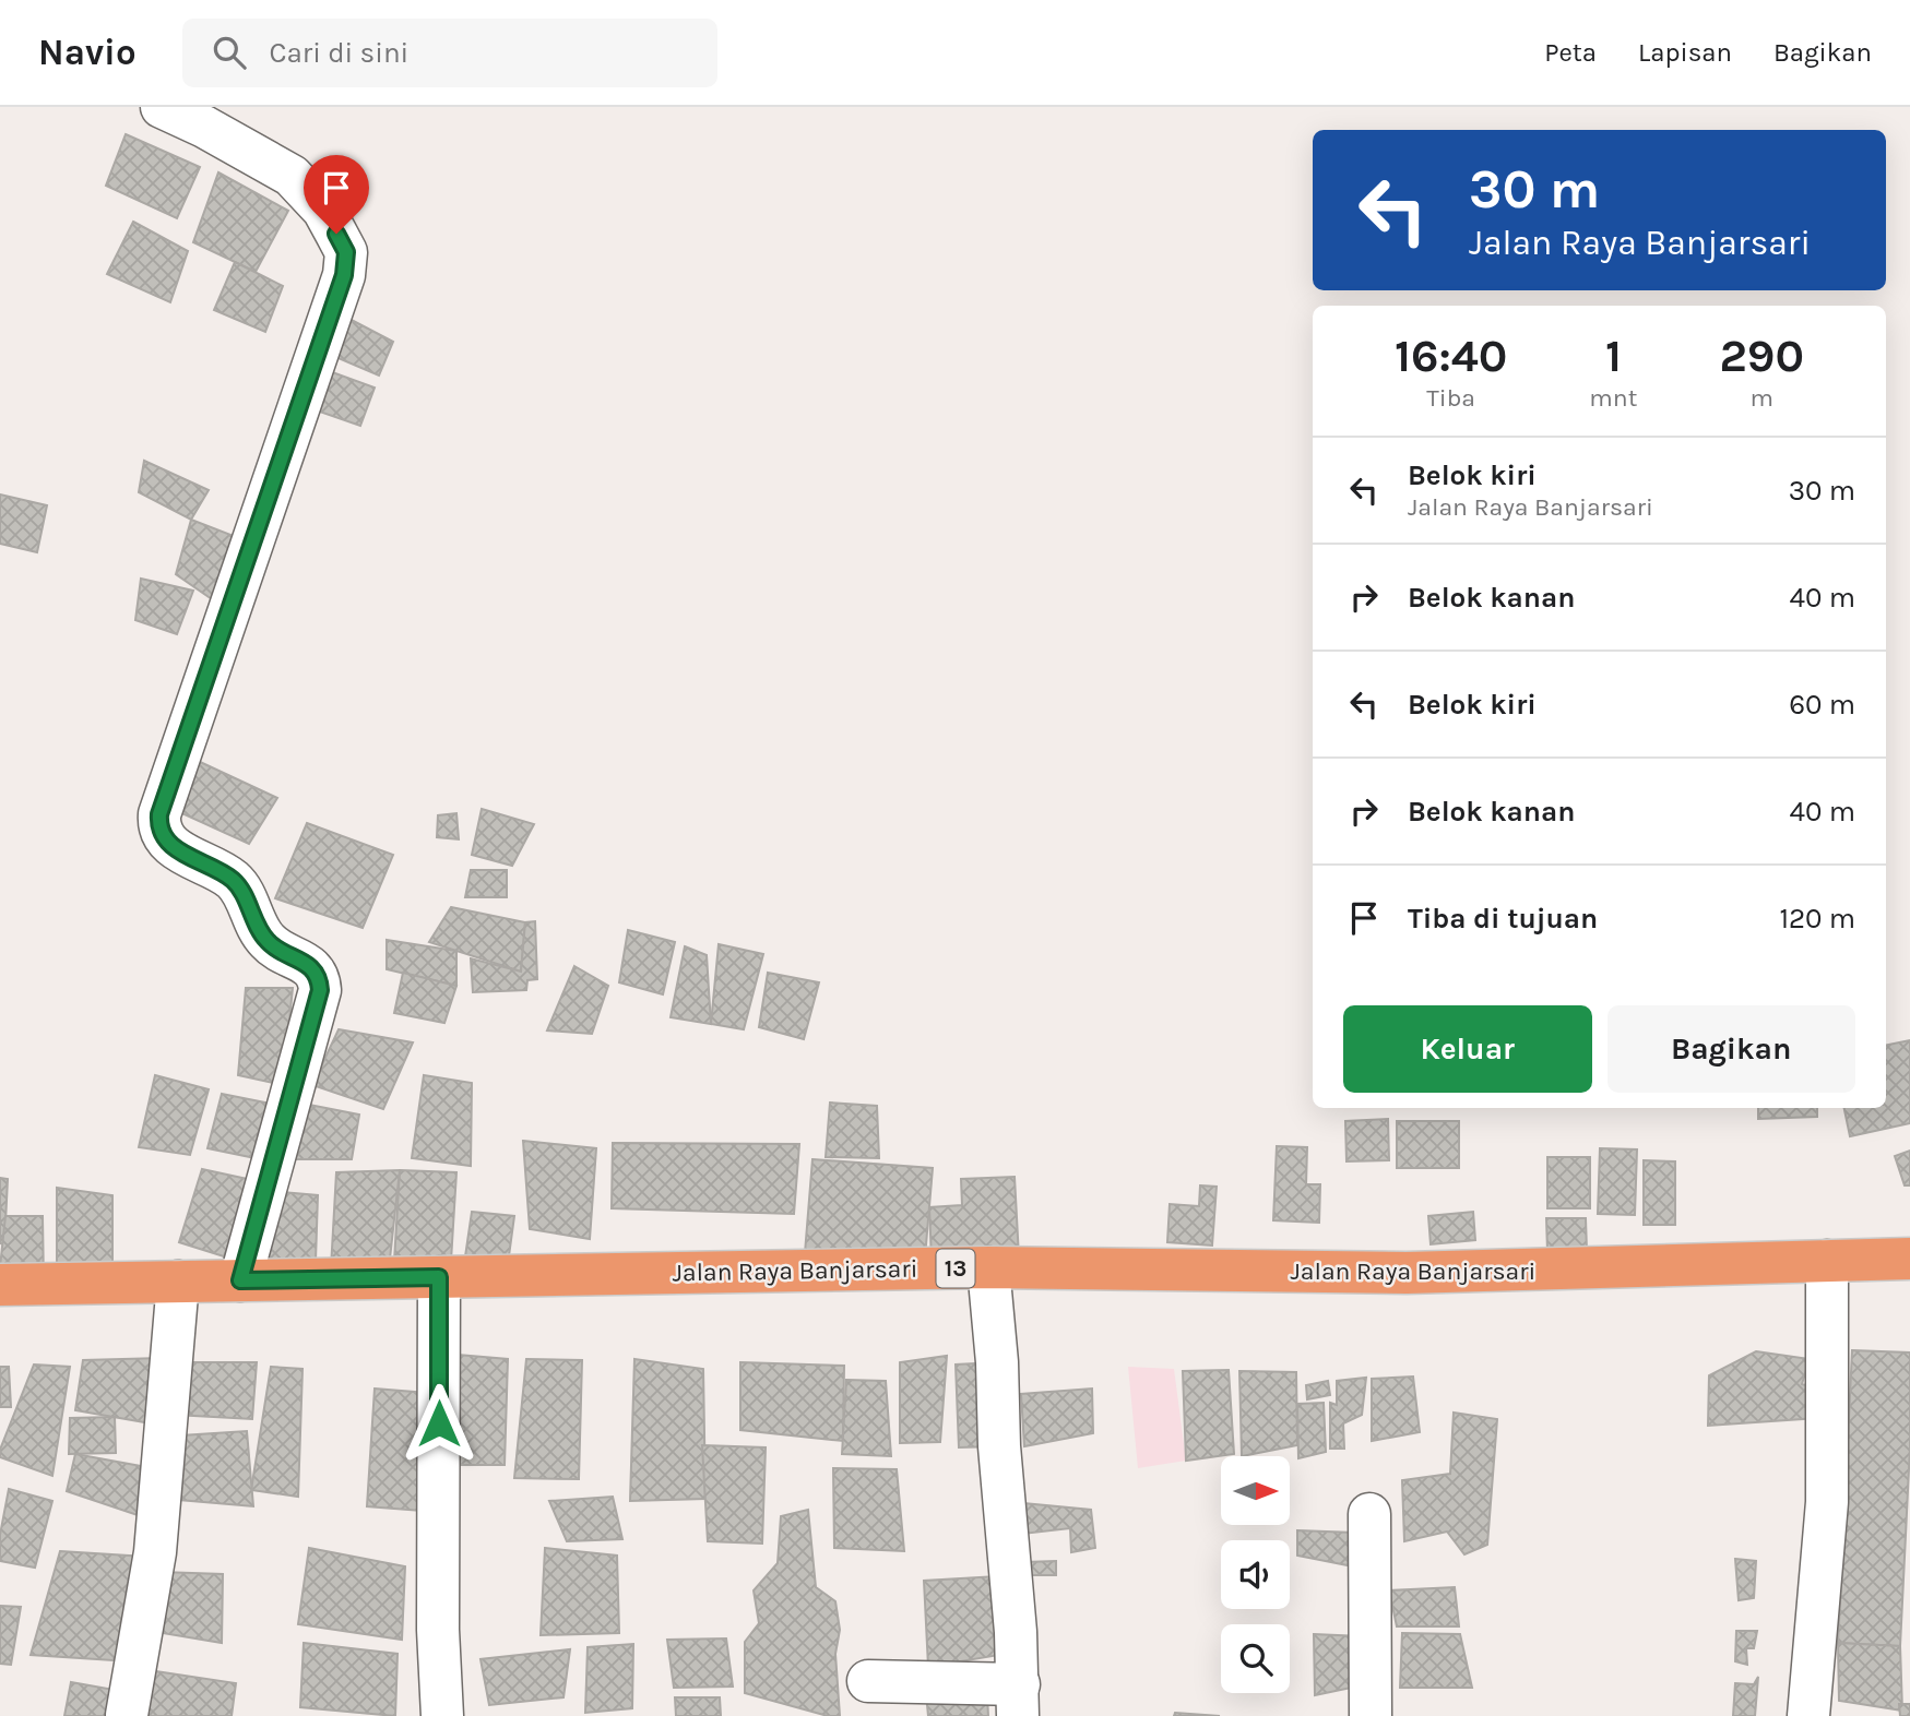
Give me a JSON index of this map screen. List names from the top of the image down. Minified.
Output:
{"streets":{"highway":["13","Jalan Raya Banjarsari"]},"north":"right","page":{"header":"Navio","search":"Cari di sini","nav":["Peta","Lapisan","Bagikan"],"turn":["30 m","Jalan Raya Banjarsari"],"eta":["16:40","Tiba","1","mnt","290","m"],"list":[{"name":"Belok kiri","note":"Jalan Raya Banjarsari","value":"30 m"},{"name":"Belok kanan","value":"40 m"},{"name":"Belok kiri","value":"60 m"},{"name":"Belok kanan","value":"40 m"},{"name":"Tiba di tujuan","value":"120 m"}],"buttons":["Keluar","Bagikan"]}}
